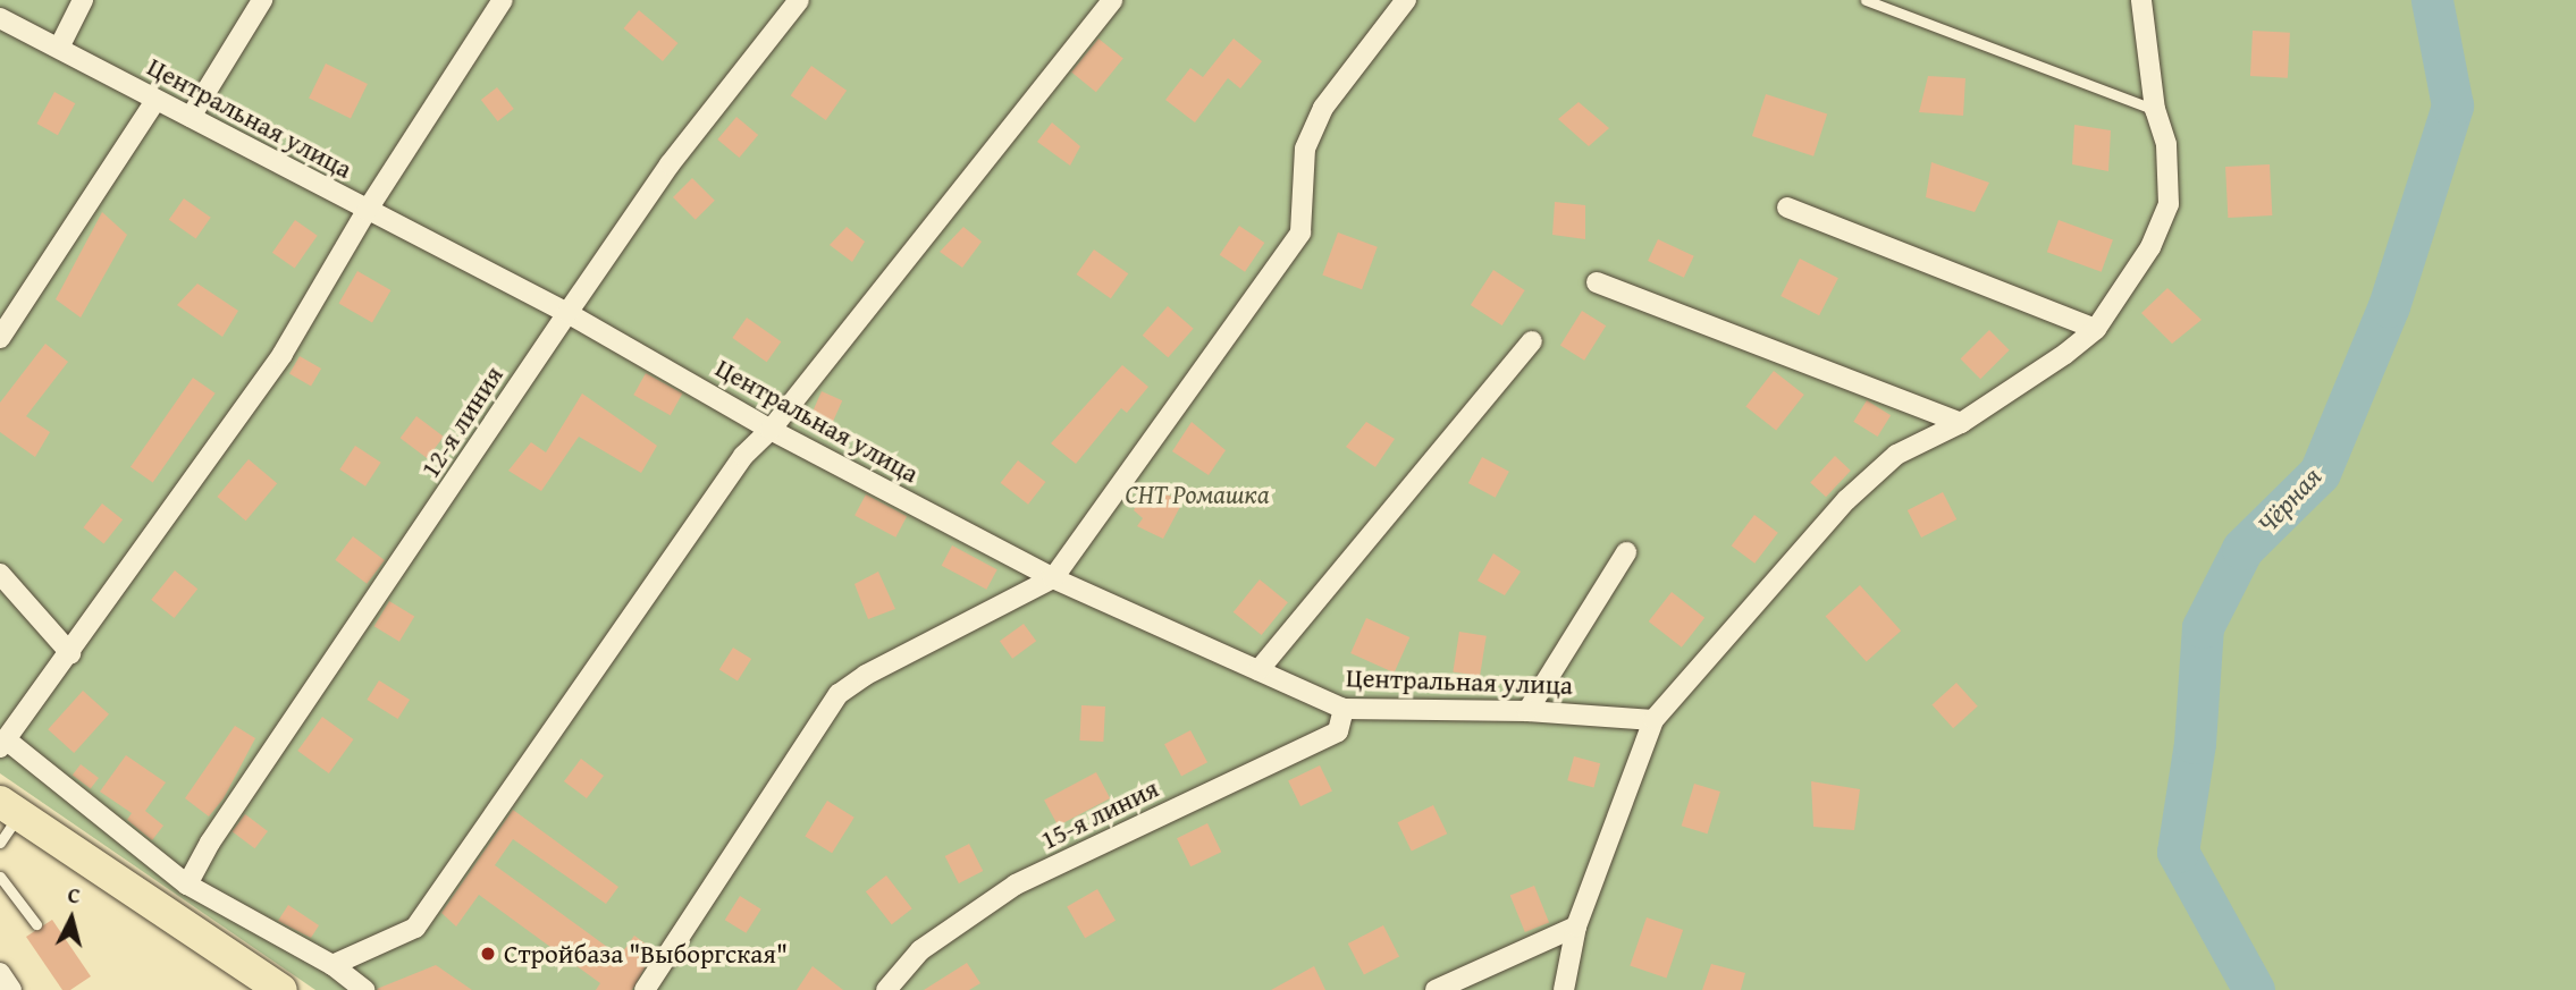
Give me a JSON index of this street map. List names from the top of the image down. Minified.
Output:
{"streets":{"street":["Центральная улица","12-я линия","15-я линия"]},"crossings":[["Центральная улица","12-я линия"],["Центральная улица","15-я линия"]],"water":["Чёрная"],"parks":["СНТ Ромашка"],"places":["Стройбаза \"Выборгская\""],"north":"top"}
